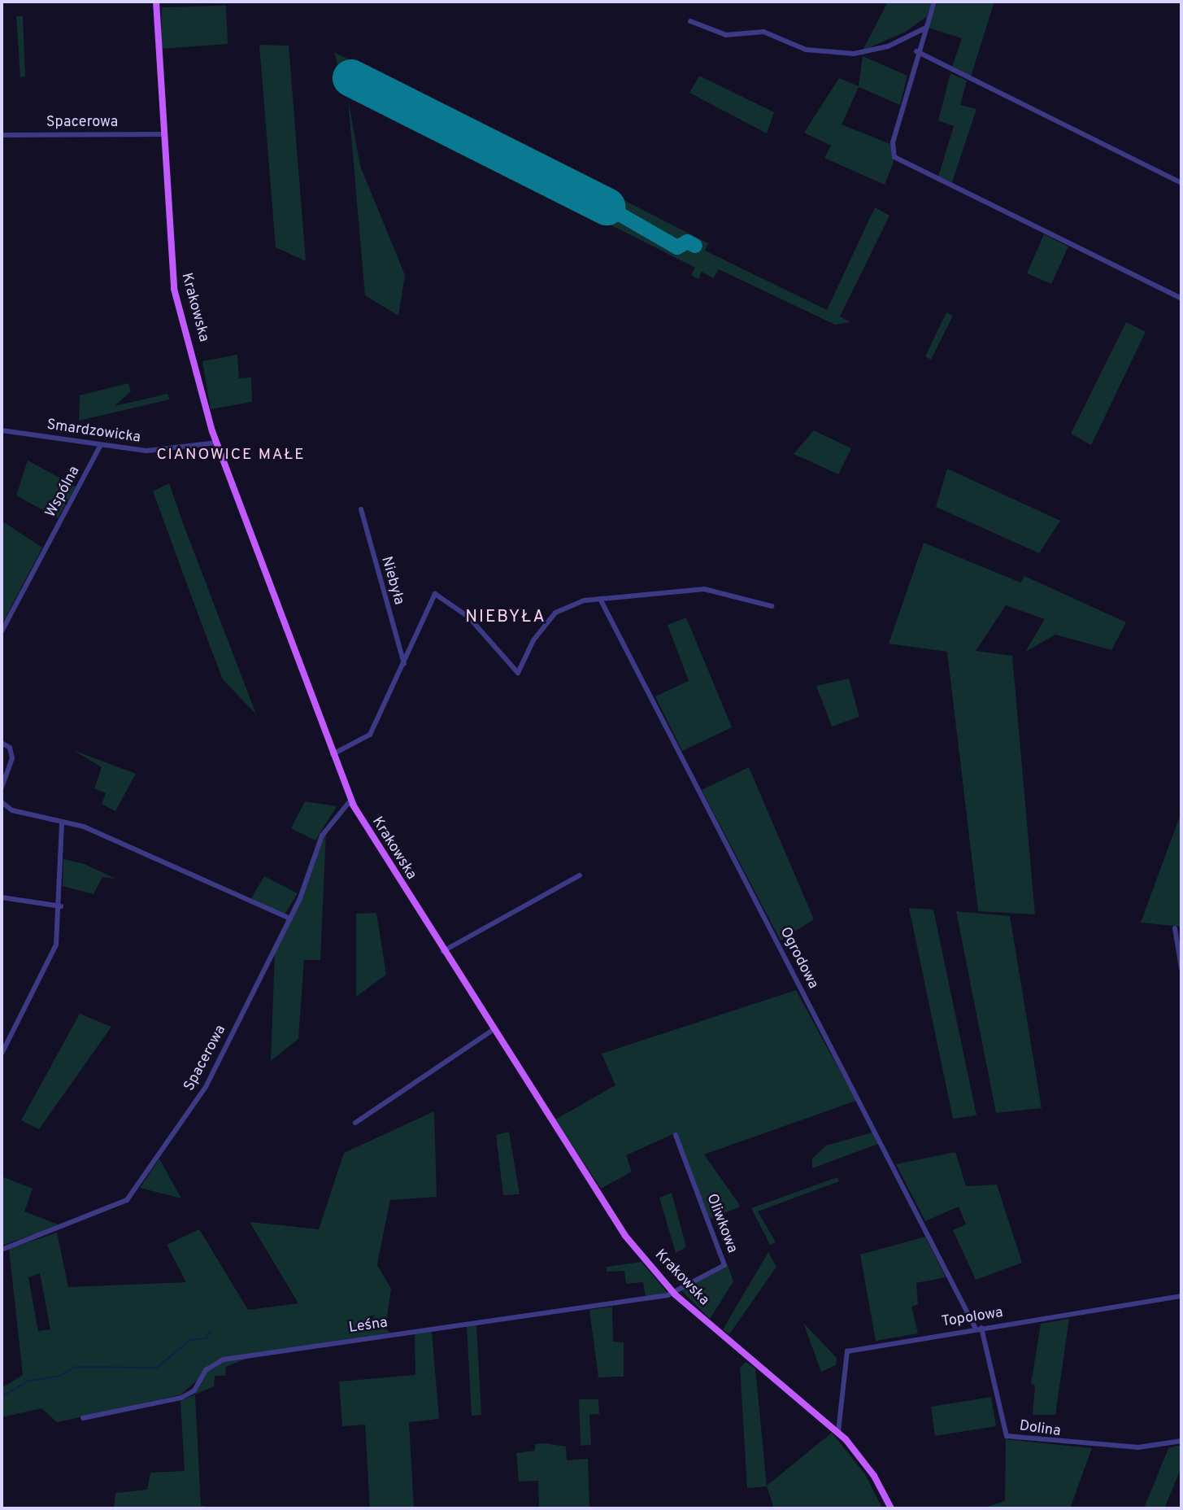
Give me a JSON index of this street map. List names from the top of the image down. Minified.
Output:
{"streets":{"main road":["Krakowska"],"street":["Spacerowa","Smardzowicka","Wspólna","Niebyła","Ogrodowa","Oliwkowa","Topolowa","Leśna","Dolina"]},"crossings":[["Spacerowa","Krakowska"],["Krakowska","Smardzowicka"],["Krakowska","Oliwkowa"],["Krakowska","Topolowa"],["Krakowska","Leśna"],["Smardzowicka","Wspólna"],["Ogrodowa","Topolowa"],["Ogrodowa","Dolina"],["Oliwkowa","Leśna"],["Topolowa","Dolina"]],"districts":["CIANOWICE MAŁE","NIEBYŁA"]}
